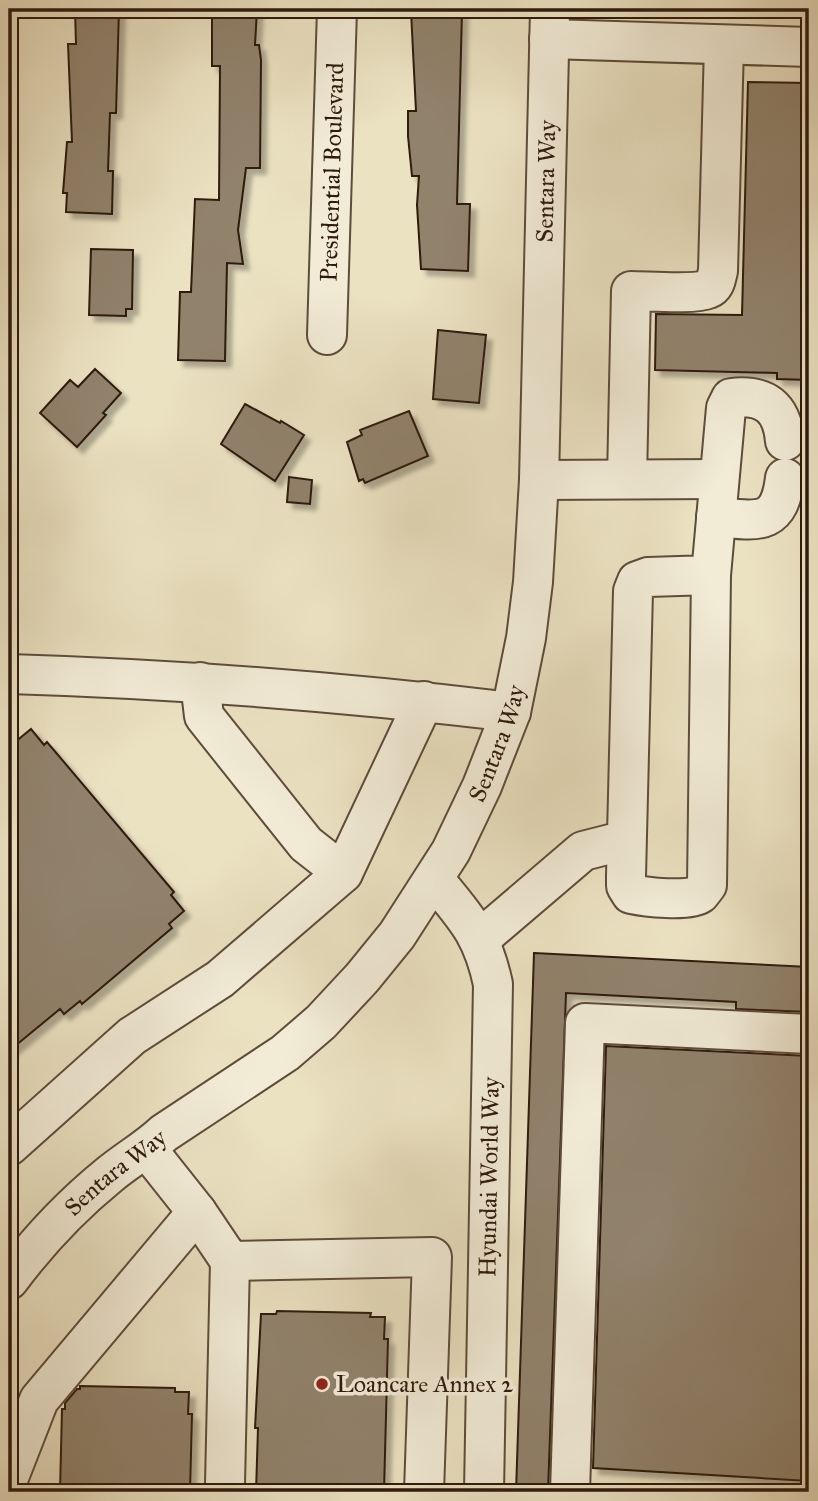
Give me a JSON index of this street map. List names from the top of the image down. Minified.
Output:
{"streets":{"street":["Presidential Boulevard","Sentara Way","Hyundai World Way"]},"crossings":[["Sentara Way","Hyundai World Way"]],"places":["Loancare Annex 2"]}
